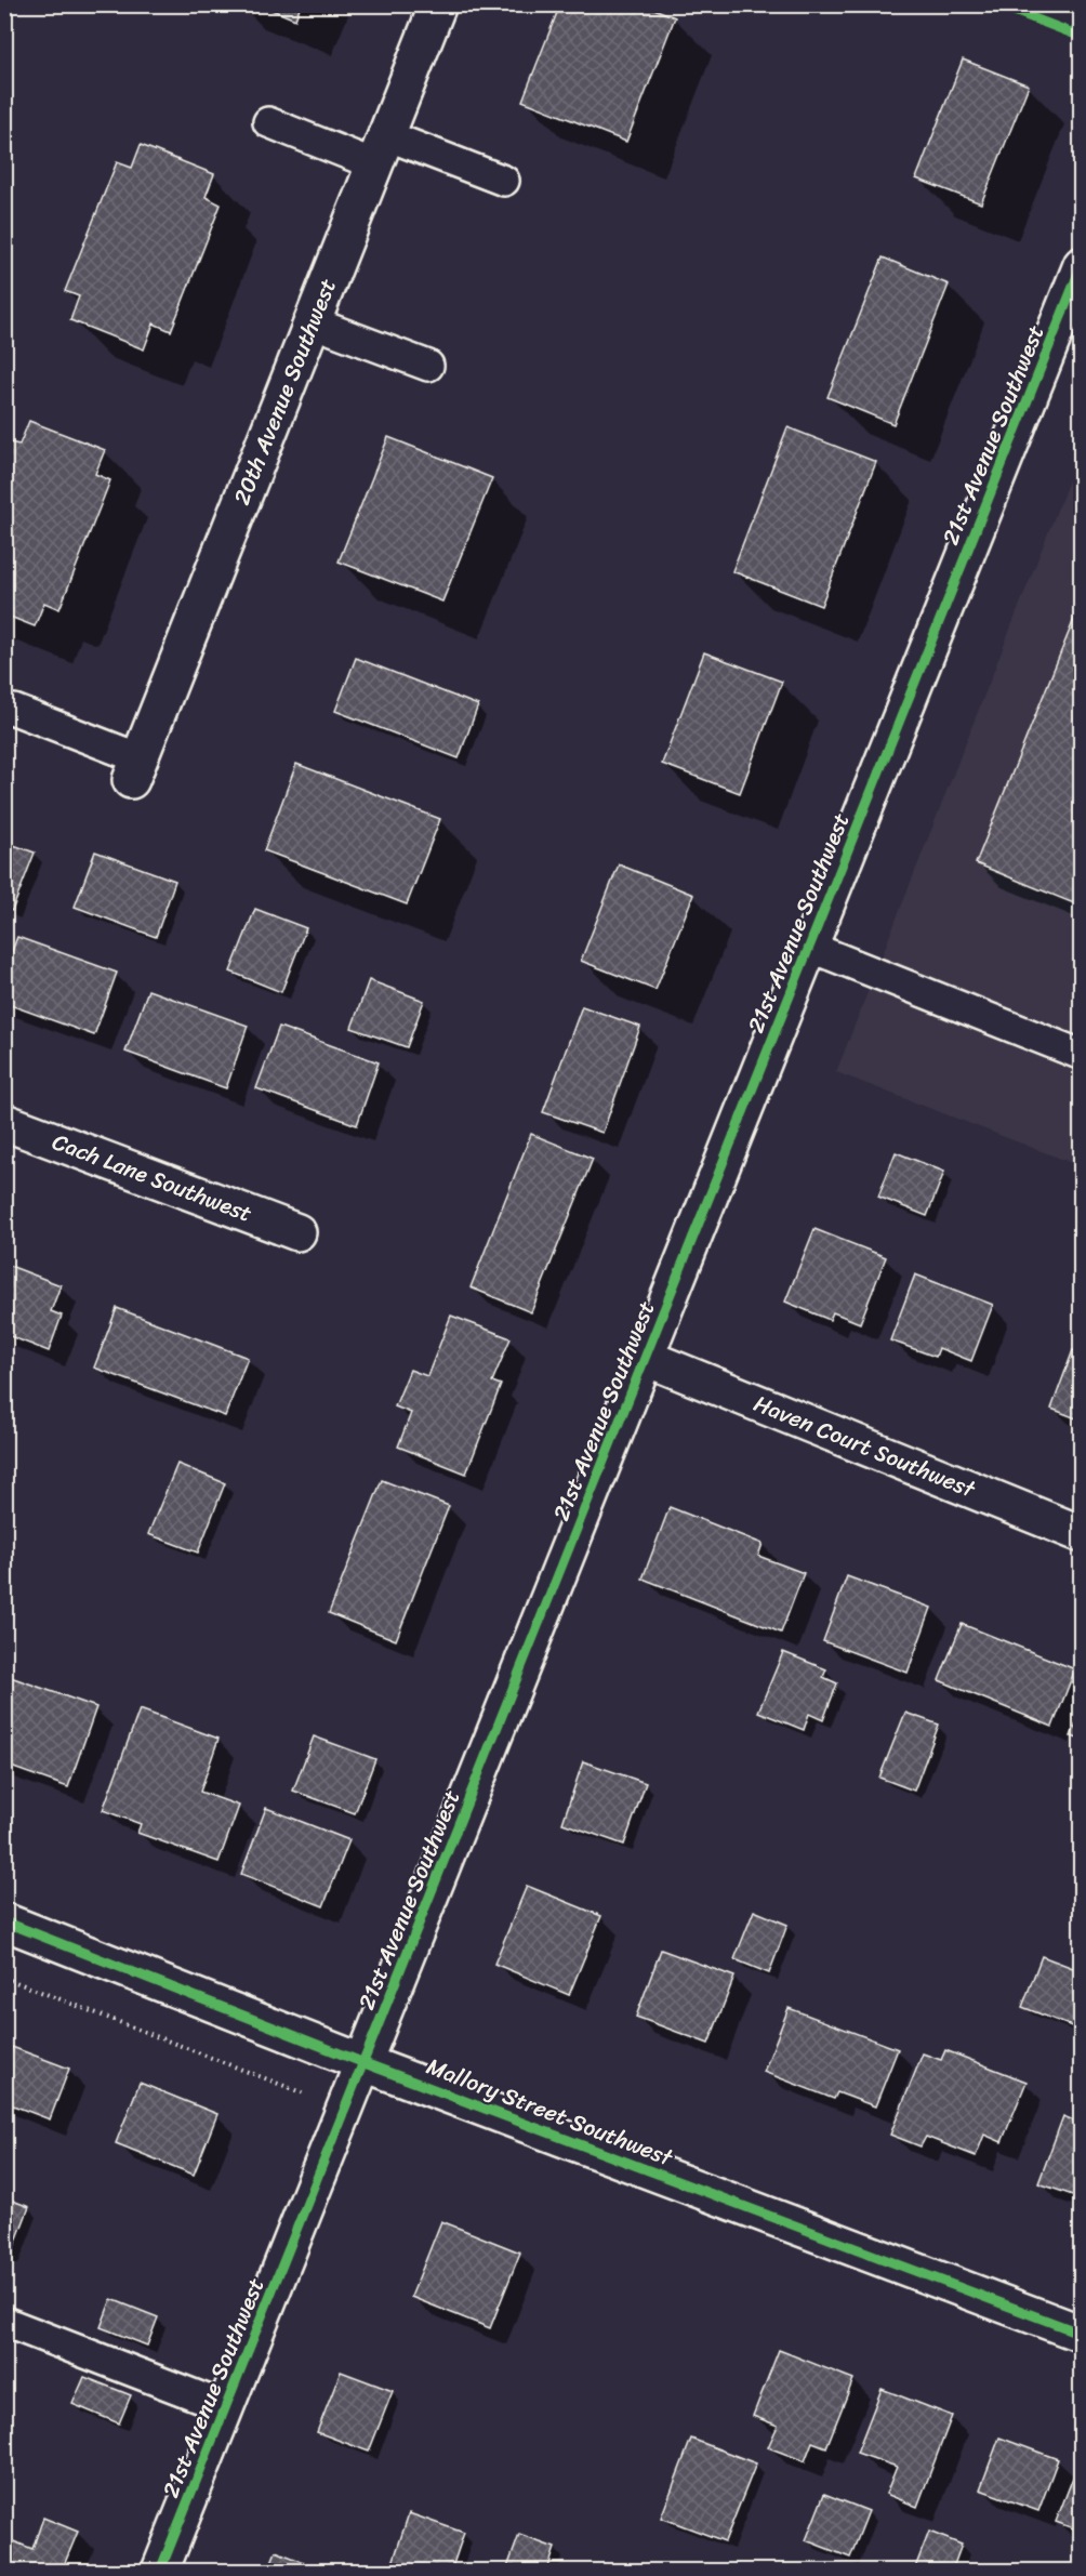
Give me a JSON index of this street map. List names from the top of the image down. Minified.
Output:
{"streets":{"street":["20th Avenue Southwest","21st Avenue Southwest","Cach Lane Southwest","Haven Court Southwest","Mallory Street Southwest"]},"crossings":[["21st Avenue Southwest","Haven Court Southwest"],["21st Avenue Southwest","Mallory Street Southwest"]]}
